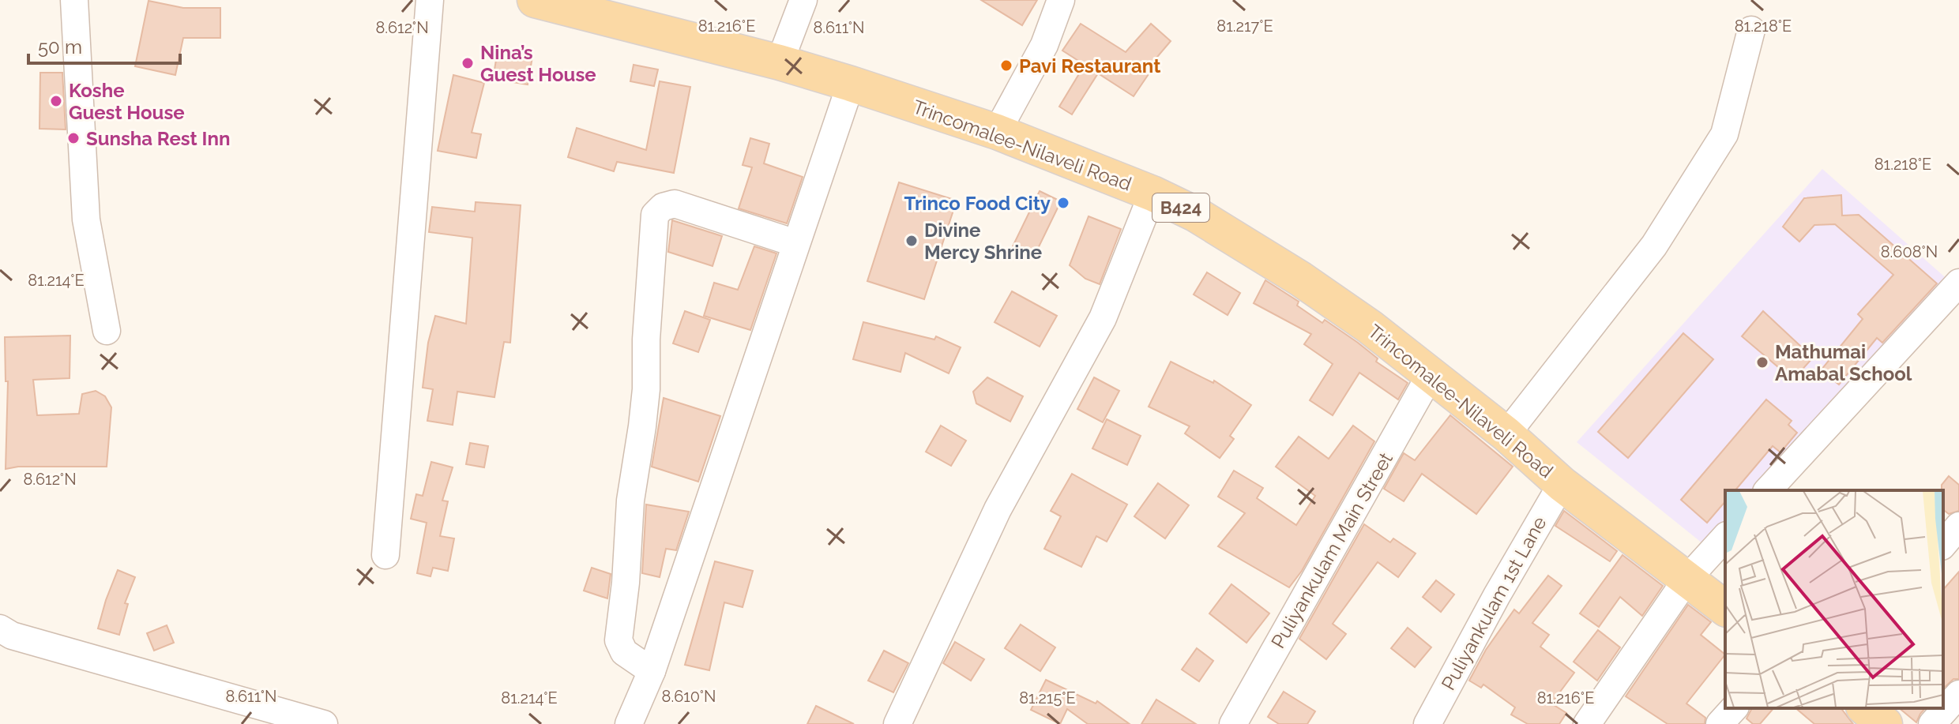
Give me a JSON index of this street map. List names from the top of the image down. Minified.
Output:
{"streets":{"main road":["Trincomalee-Nilaveli Road","B424"],"street":["Puliyankulam Main Street","Puliyankulam 1st Lane"]},"crossings":[["Trincomalee-Nilaveli Road","Puliyankulam Main Street"],["Trincomalee-Nilaveli Road","Puliyankulam 1st Lane"]],"places":["Nina’s Guest House","Pavi Restaurant","Koshe Guest House","Sunsha Rest Inn","Trinco Food City","Divine Mercy Shrine","Mathumai Amabal School"],"scale_bar":"50 m","coordinates":["81.216°E","81.217°E","81.218°E","8.612°N","8.611°N","8.608°N","81.214°E","8.610°N","81.215°E"]}
